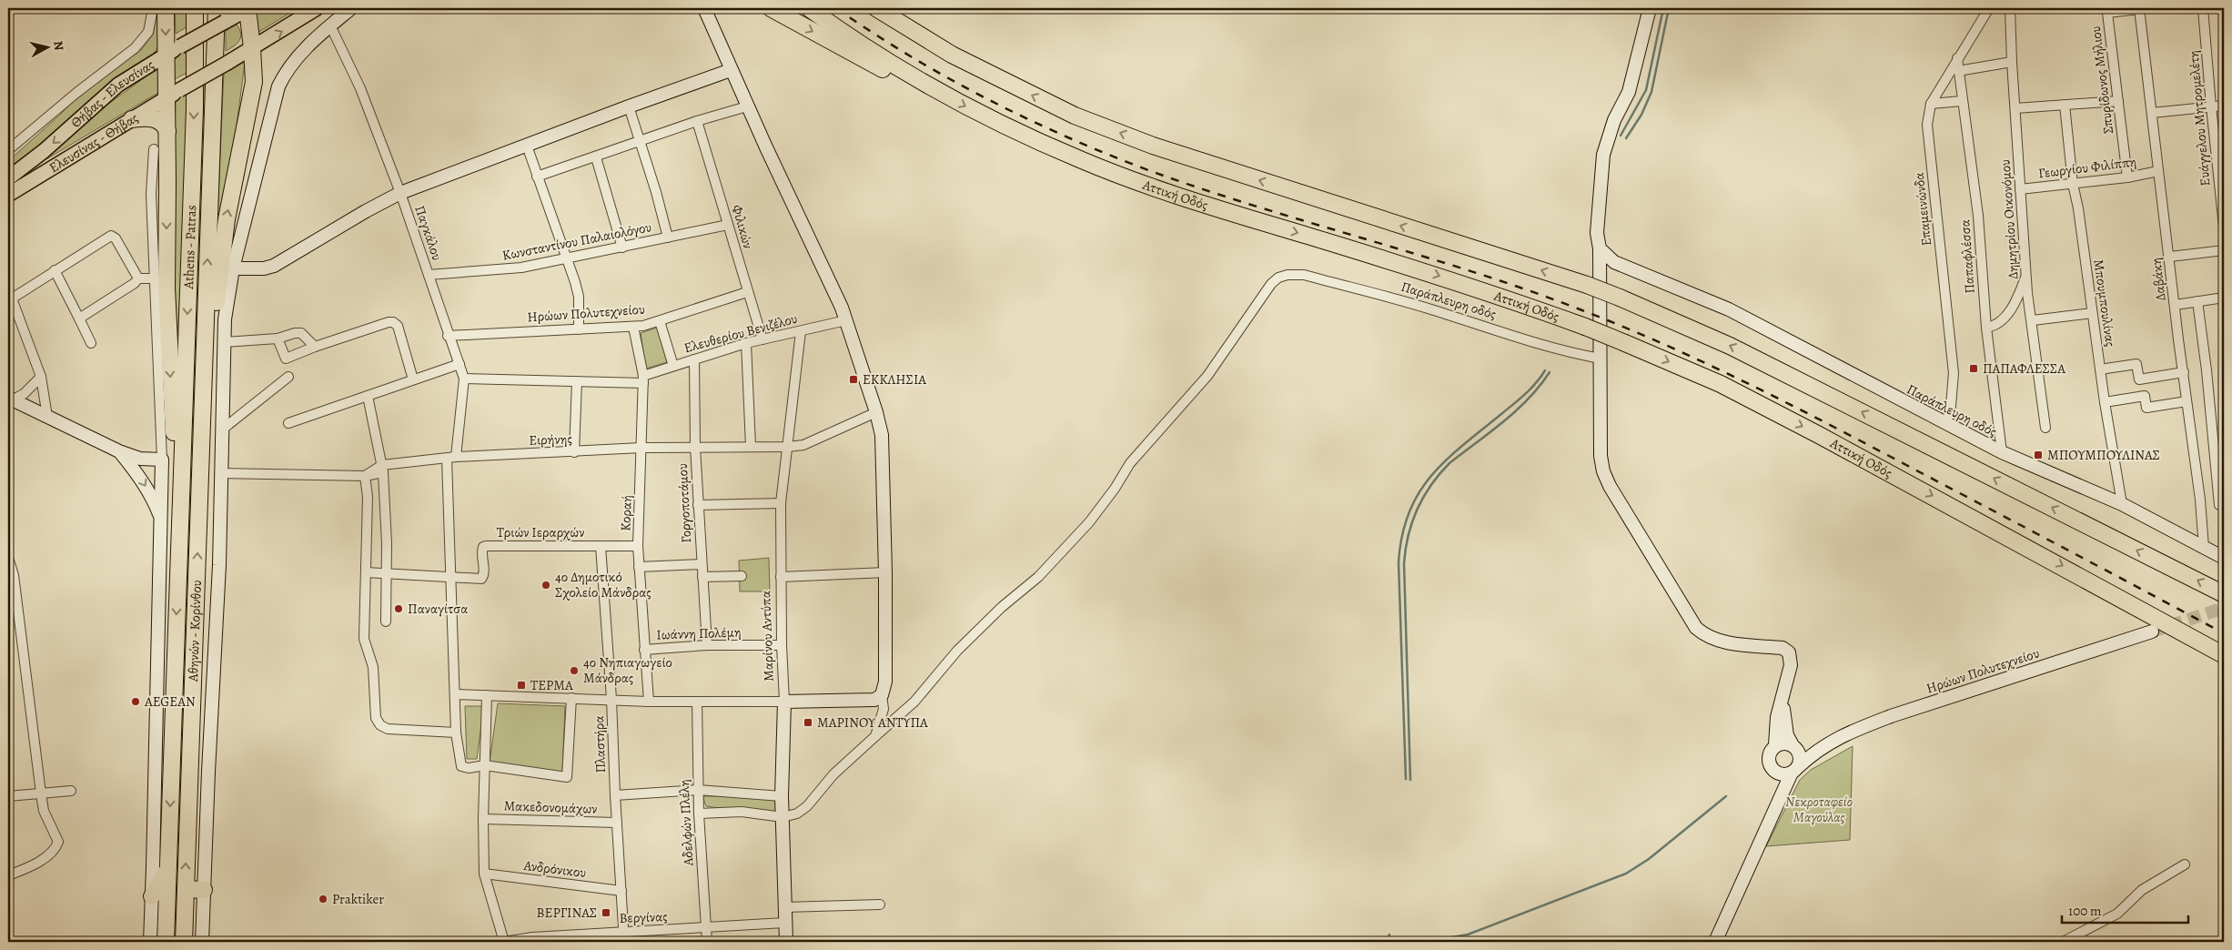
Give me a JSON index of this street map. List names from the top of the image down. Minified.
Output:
{"streets":{"highway":["Αττική Οδός","Athens - Patras","Αθηνών - Κορίνθου"],"main road":["Θήβας - Ελευσίνας","Ελευσίνας - Θήβας"],"street":["Σπυρίδωνος Μήλιου","Ευάγγελου Μητρομελέτη","Γεωργίου Φιλίππη","Επαμεινώνδα","Δημητρίου Οικονόμου","Φιλικών","Παγκάλου","Κωνσταντίνου Παλαιολόγου","Παπαφλέσσα","Δαβάκη","Παράπλευρη οδός","Μπουμπουλίνας","Ηρώων Πολυτεχνείου","Ελευθερίου Βενιζέλου","Ειρήνης","Γοργοποτάμου","Κοραή","Τριών Ιεραρχών","Ιωάννη Πολέμη","Μαρίνου Αντύπα","Πλαστήρα","Μακεδονομάχων","Αδελφών Πλέλη","Ανδρόνικου","Βεργίνας"]},"crossings":[["Σπυρίδωνος Μήλιου","Γεωργίου Φιλίππη"],["Σπυρίδωνος Μήλιου","Δαβάκη"],["Γεωργίου Φιλίππη","Δημητρίου Οικονόμου"],["Γεωργίου Φιλίππη","Δαβάκη"],["Γεωργίου Φιλίππη","Μπουμπουλίνας"],["Επαμεινώνδα","Παπαφλέσσα"],["Επαμεινώνδα","Παράπλευρη οδός"],["Φιλικών","Κωνσταντίνου Παλαιολόγου"],["Φιλικών","Ηρώων Πολυτεχνείου"],["Φιλικών","Ελευθερίου Βενιζέλου"],["Παγκάλου","Κωνσταντίνου Παλαιολόγου"],["Παγκάλου","Ηρώων Πολυτεχνείου"],["Παγκάλου","Ελευθερίου Βενιζέλου"],["Παγκάλου","Ειρήνης"],["Παγκάλου","Τριών Ιεραρχών"],["Athens - Patras","Αθηνών - Κορίνθου"],["Παπαφλέσσα","Παράπλευρη οδός"],["Δαβάκη","Παράπλευρη οδός"],["Παράπλευρη οδός","Μπουμπουλίνας"],["Ηρώων Πολυτεχνείου","Κοραή"],["Ελευθερίου Βενιζέλου","Γοργοποτάμου"],["Ελευθερίου Βενιζέλου","Κοραή"],["Ελευθερίου Βενιζέλου","Μαρίνου Αντύπα"],["Ειρήνης","Γοργοποτάμου"],["Ειρήνης","Κοραή"],["Ειρήνης","Μαρίνου Αντύπα"],["Γοργοποτάμου","Ιωάννη Πολέμη"],["Κοραή","Τριών Ιεραρχών"],["Κοραή","Ιωάννη Πολέμη"],["Τριών Ιεραρχών","Πλαστήρα"],["Ιωάννη Πολέμη","Μαρίνου Αντύπα"],["Μαρίνου Αντύπα","Βεργίνας"],["Πλαστήρα","Μακεδονομάχων"],["Πλαστήρα","Ανδρόνικου"],["Πλαστήρα","Βεργίνας"],["Αδελφών Πλέλη","Βεργίνας"]],"one_way":["Θήβας - Ελευσίνας"],"parks":["Νεκροταφείο Μαγούλας"],"places":{"transit":["ΠΑΠΑΦΛΕΣΣΑ","ΕΚΚΛΗΣΙΑ","ΜΠΟΥΜΠΟΥΛΙΝΑΣ","ΤΕΡΜΑ","ΜΑΡΙΝΟΥ ΑΝΤΥΠΑ","ΒΕΡΓΙΝΑΣ"],"other":["4ο Δημοτικό Σχολείο Μάνδρας","Παναγίτσα","4ο Νηπιαγωγείο Μάνδρας","AEGEAN","Praktiker"]},"scale_bar":"100 m","north":"right"}
